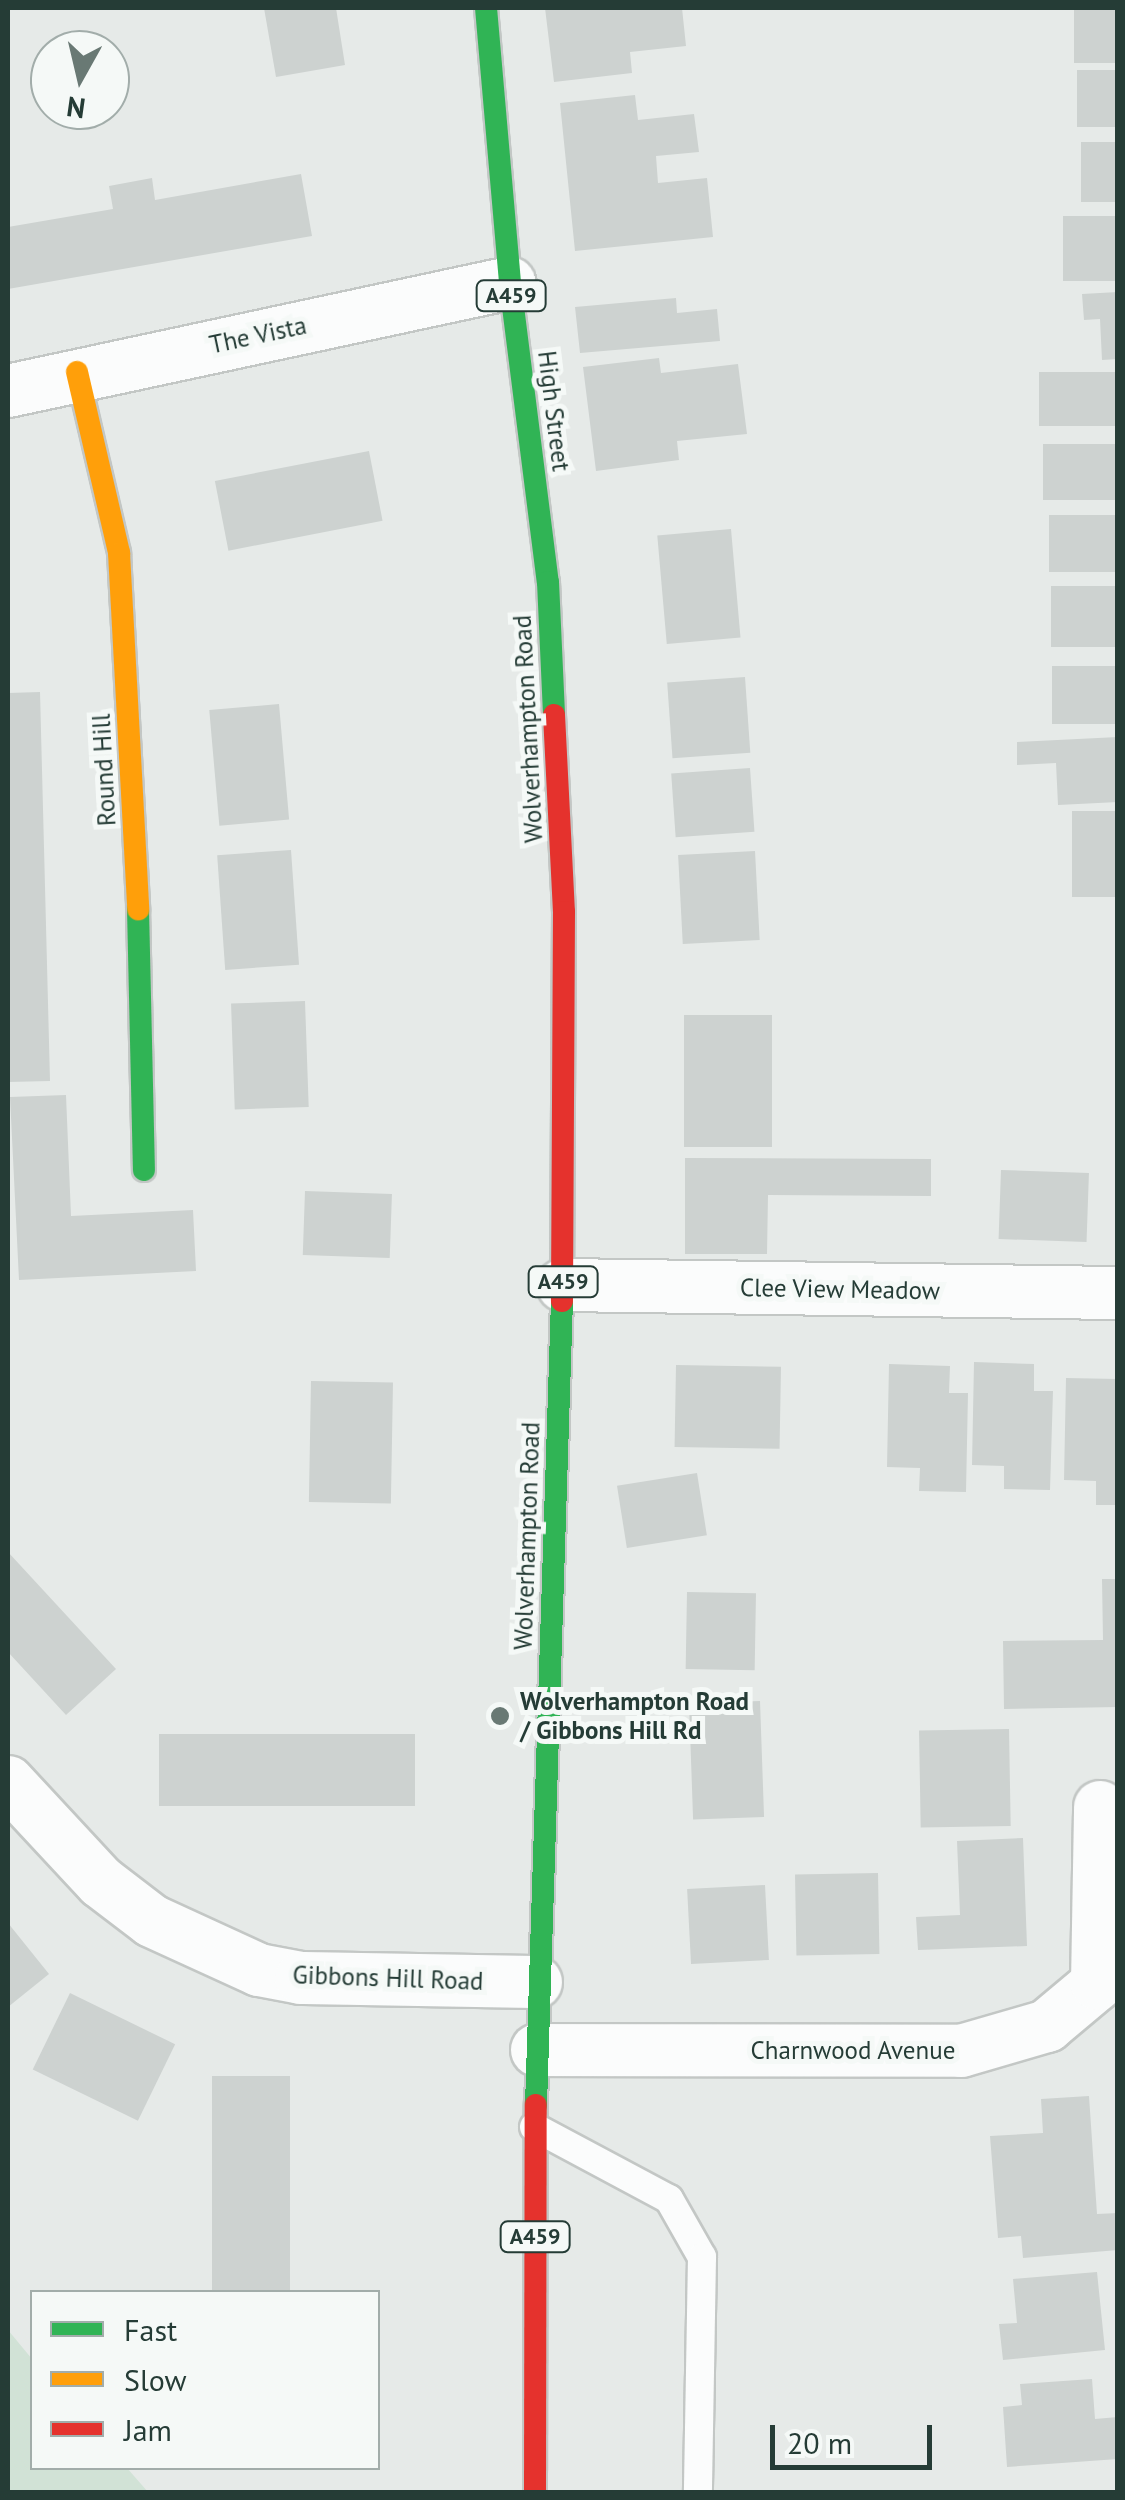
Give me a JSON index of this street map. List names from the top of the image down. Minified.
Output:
{"streets":{"main road":["A459","High Street","Wolverhampton Road","Round Hill"],"street":["The Vista","Clee View Meadow","Gibbons Hill Road","Charnwood Avenue"]},"crossings":[["The Vista","High Street"],["The Vista","Round Hill"],["High Street","Wolverhampton Road"],["Wolverhampton Road","Clee View Meadow"],["Wolverhampton Road","Gibbons Hill Road"],["Wolverhampton Road","Charnwood Avenue"]],"places":["Wolverhampton Road / Gibbons Hill Rd"],"legend":["Fast","Slow","Jam"],"scale_bar":"20 m","north":"bottom"}
